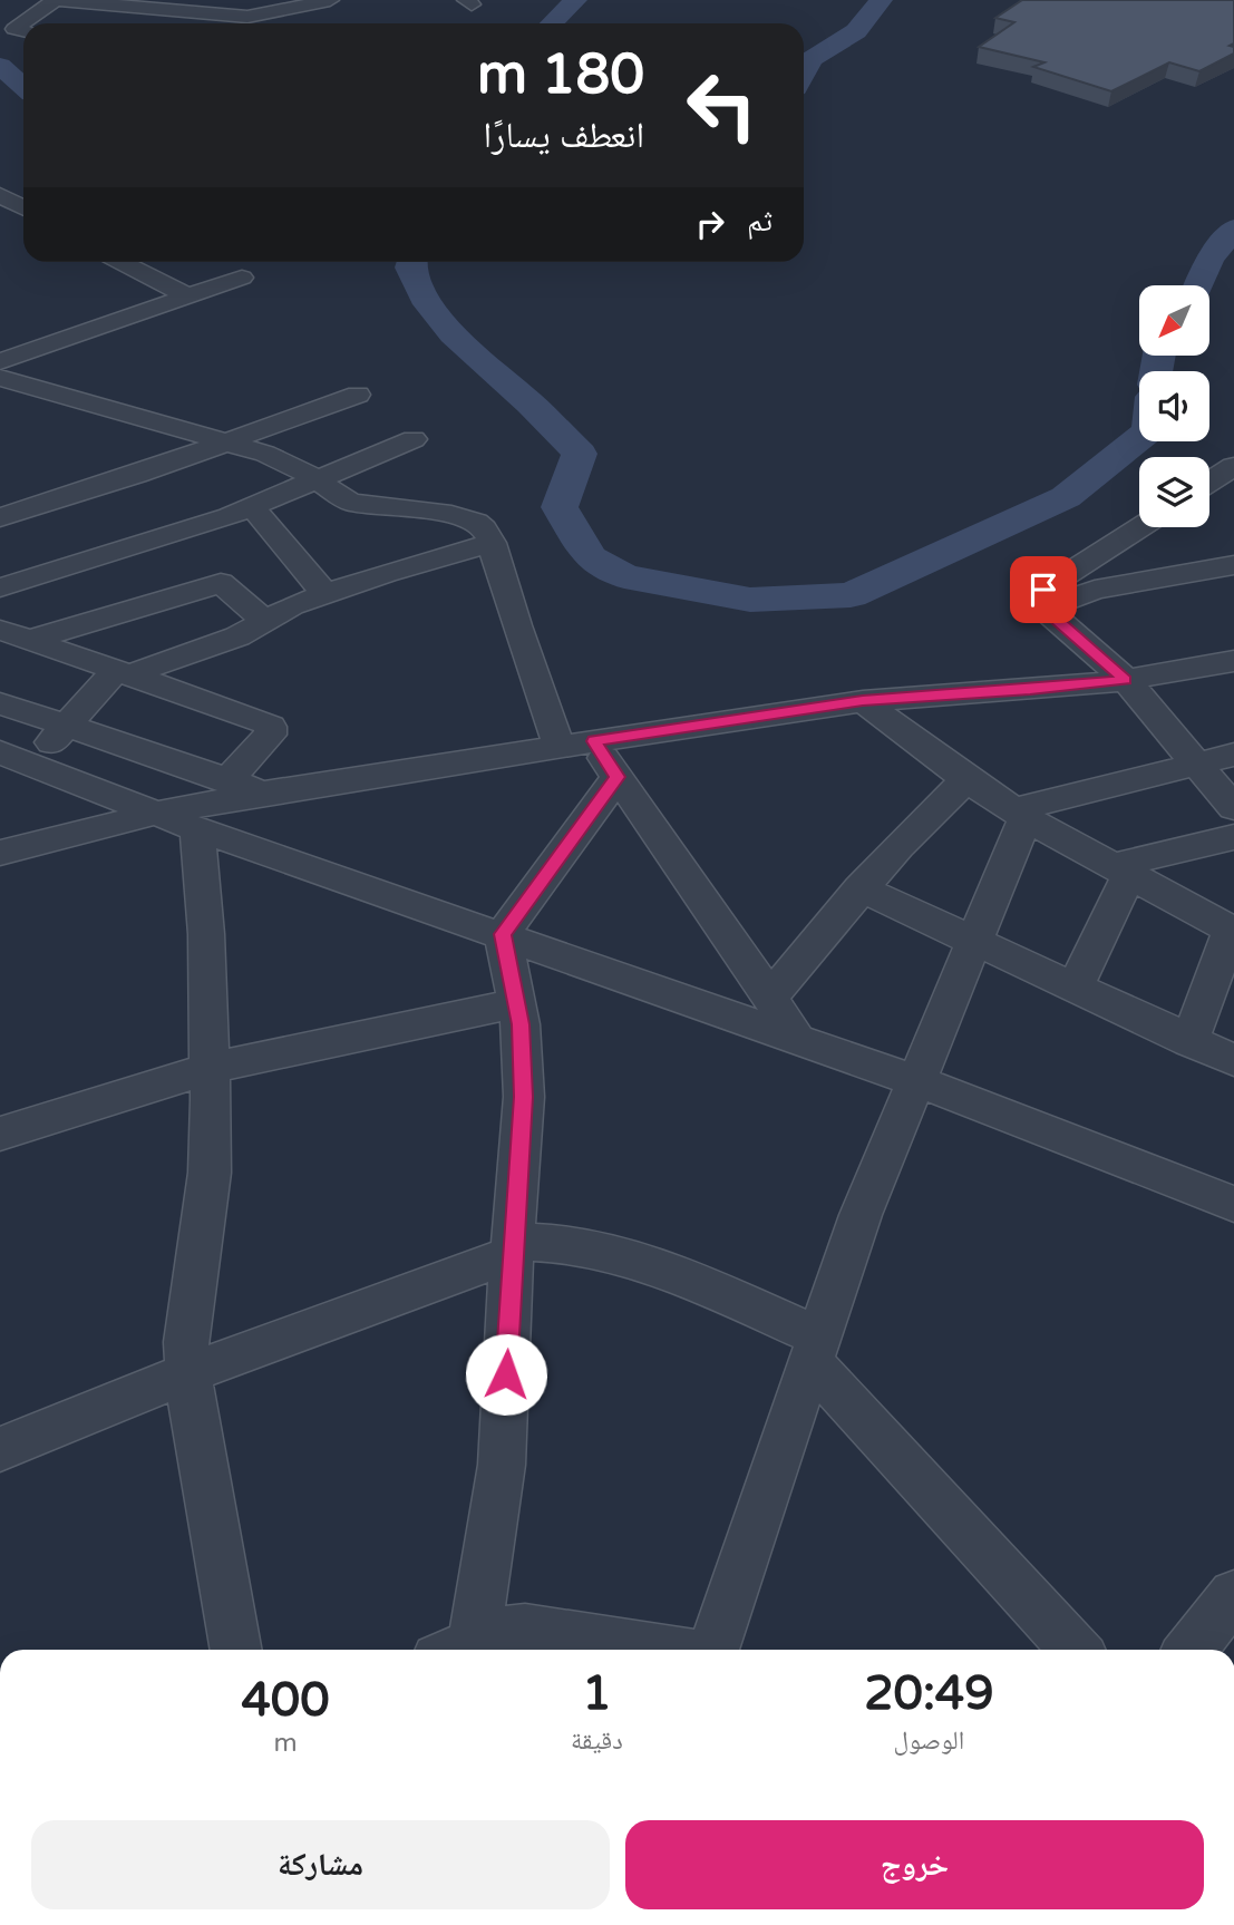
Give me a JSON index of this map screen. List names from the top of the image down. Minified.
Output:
{"north":"bottom left","page":{"turn":["180 m","انعطف يسارًا"],"then":"ثم","eta":["20:49","الوصول","1","دقيقة","400","m"],"buttons":["خروج","مشاركة"]}}
